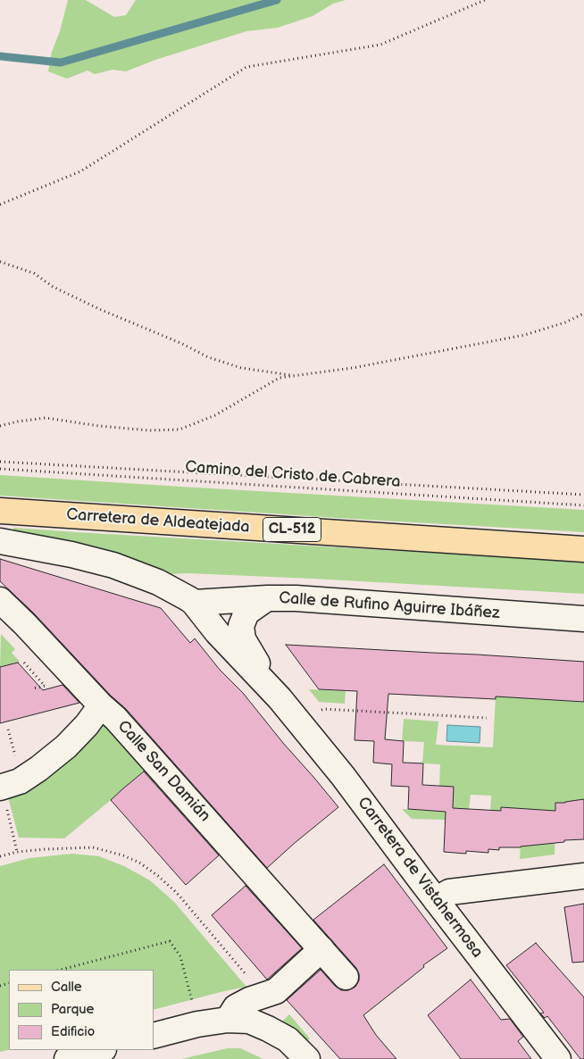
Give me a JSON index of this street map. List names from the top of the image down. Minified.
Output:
{"streets":{"main road":["Carretera de Aldeatejada","CL-512"],"street":["Calle de Rufino Aguirre Ibáñez","Calle San Damián","Carretera de Vistahermosa"],"path":["Camino del Cristo de Cabrera"]},"crossings":[["Calle de Rufino Aguirre Ibáñez","Carretera de Vistahermosa"]],"legend":["Calle","Parque","Edificio"]}
